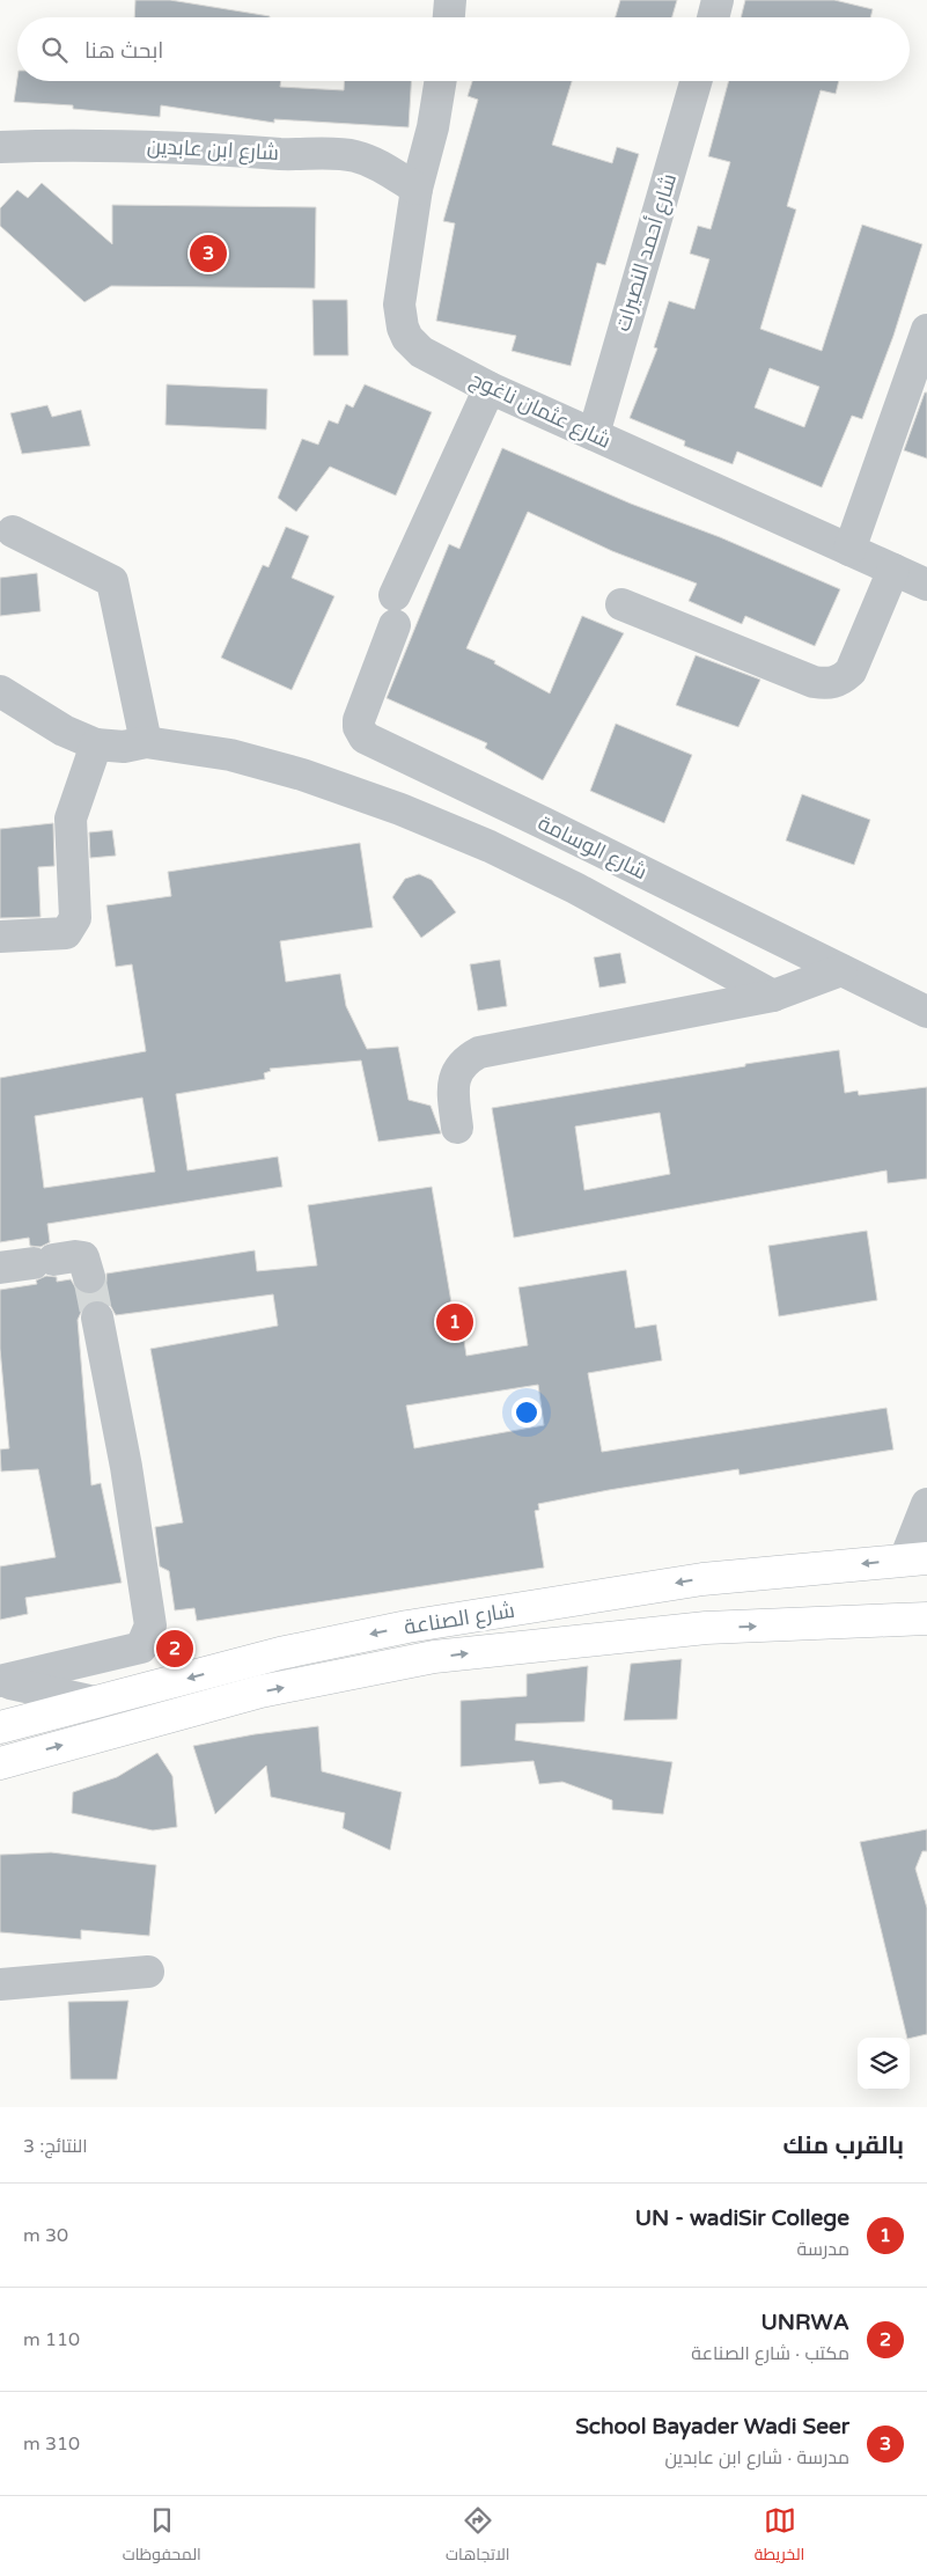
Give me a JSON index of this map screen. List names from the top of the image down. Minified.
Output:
{"streets":{"main road":["شارع الصناعة"],"street":["شارع ابن عابدين","شارع أحمد النصيرات","شارع عثمان ناغوج","شارع الوسامة"]},"crossings":[["شارع ابن عابدين","شارع عثمان ناغوج"],["شارع أحمد النصيرات","شارع عثمان ناغوج"],["شارع عثمان ناغوج","شارع الوسامة"]],"page":{"search":"ابحث هنا","pins":["3","1","2"],"heading":["بالقرب منك","النتائج: 3"],"list":[{"mark":"1","name":"UN - wadiSir College","note":"مدرسة","value":"30 m"},{"mark":"2","name":"UNRWA","note":"مكتب · شارع الصناعة","value":"110 m"},{"mark":"3","name":"School Bayader Wadi Seer","note":"مدرسة · شارع ابن عابدين","value":"310 m"}],"nav":["الخريطة","الاتجاهات","المحفوظات"]}}
